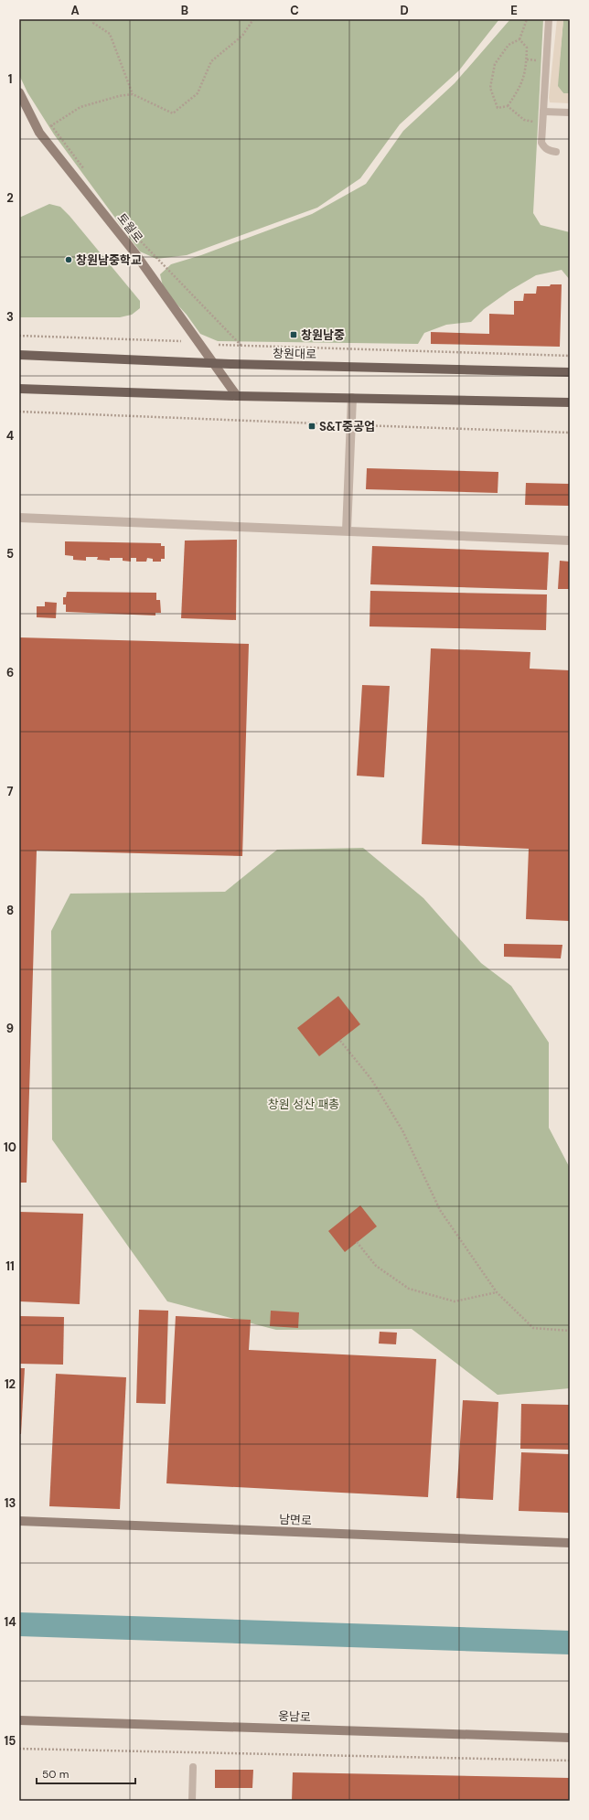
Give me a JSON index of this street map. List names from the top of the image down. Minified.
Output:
{"streets":{"main road":["창원대로"],"street":["토월로","남면로","웅남로"]},"crossings":[["토월로","창원대로"]],"parks":["창원 성산 패총"],"places":{"other":["창원남중학교"],"transit":["창원남중","S&T중공업"]},"scale_bar":"50 m","grid":{"columns":["A","B","C","D","E"],"rows":["1","2","3","4","5","6","7","8","9","10","11","12","13","14","15"]}}
